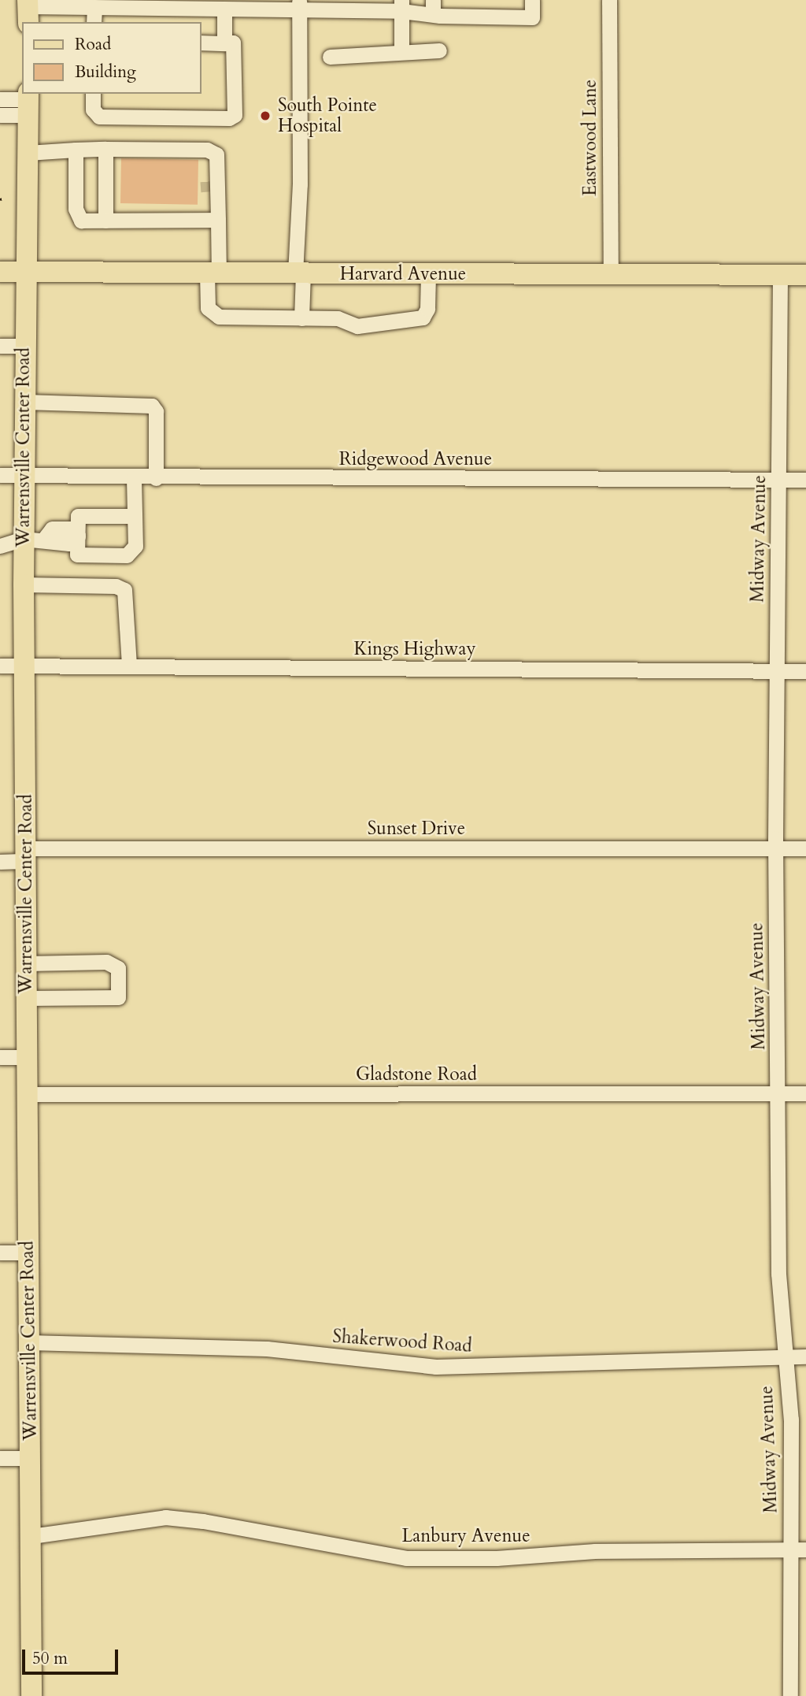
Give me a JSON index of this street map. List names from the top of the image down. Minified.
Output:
{"streets":{"main road":["Harvard Avenue","Warrensville Center Road"],"street":["Eastwood Lane","Ridgewood Avenue","Midway Avenue","Kings Highway","Sunset Drive","Gladstone Road","Shakerwood Road","Lanbury Avenue"]},"crossings":[["Eastwood Lane","Harvard Avenue"],["Harvard Avenue","Warrensville Center Road"],["Harvard Avenue","Midway Avenue"],["Warrensville Center Road","Ridgewood Avenue"],["Warrensville Center Road","Kings Highway"],["Warrensville Center Road","Sunset Drive"],["Warrensville Center Road","Gladstone Road"],["Warrensville Center Road","Shakerwood Road"],["Warrensville Center Road","Lanbury Avenue"],["Ridgewood Avenue","Midway Avenue"],["Midway Avenue","Kings Highway"],["Midway Avenue","Sunset Drive"],["Midway Avenue","Gladstone Road"],["Midway Avenue","Shakerwood Road"],["Midway Avenue","Lanbury Avenue"]],"places":["South Pointe Hospital"],"legend":["Road","Building"],"scale_bar":"50 m"}
